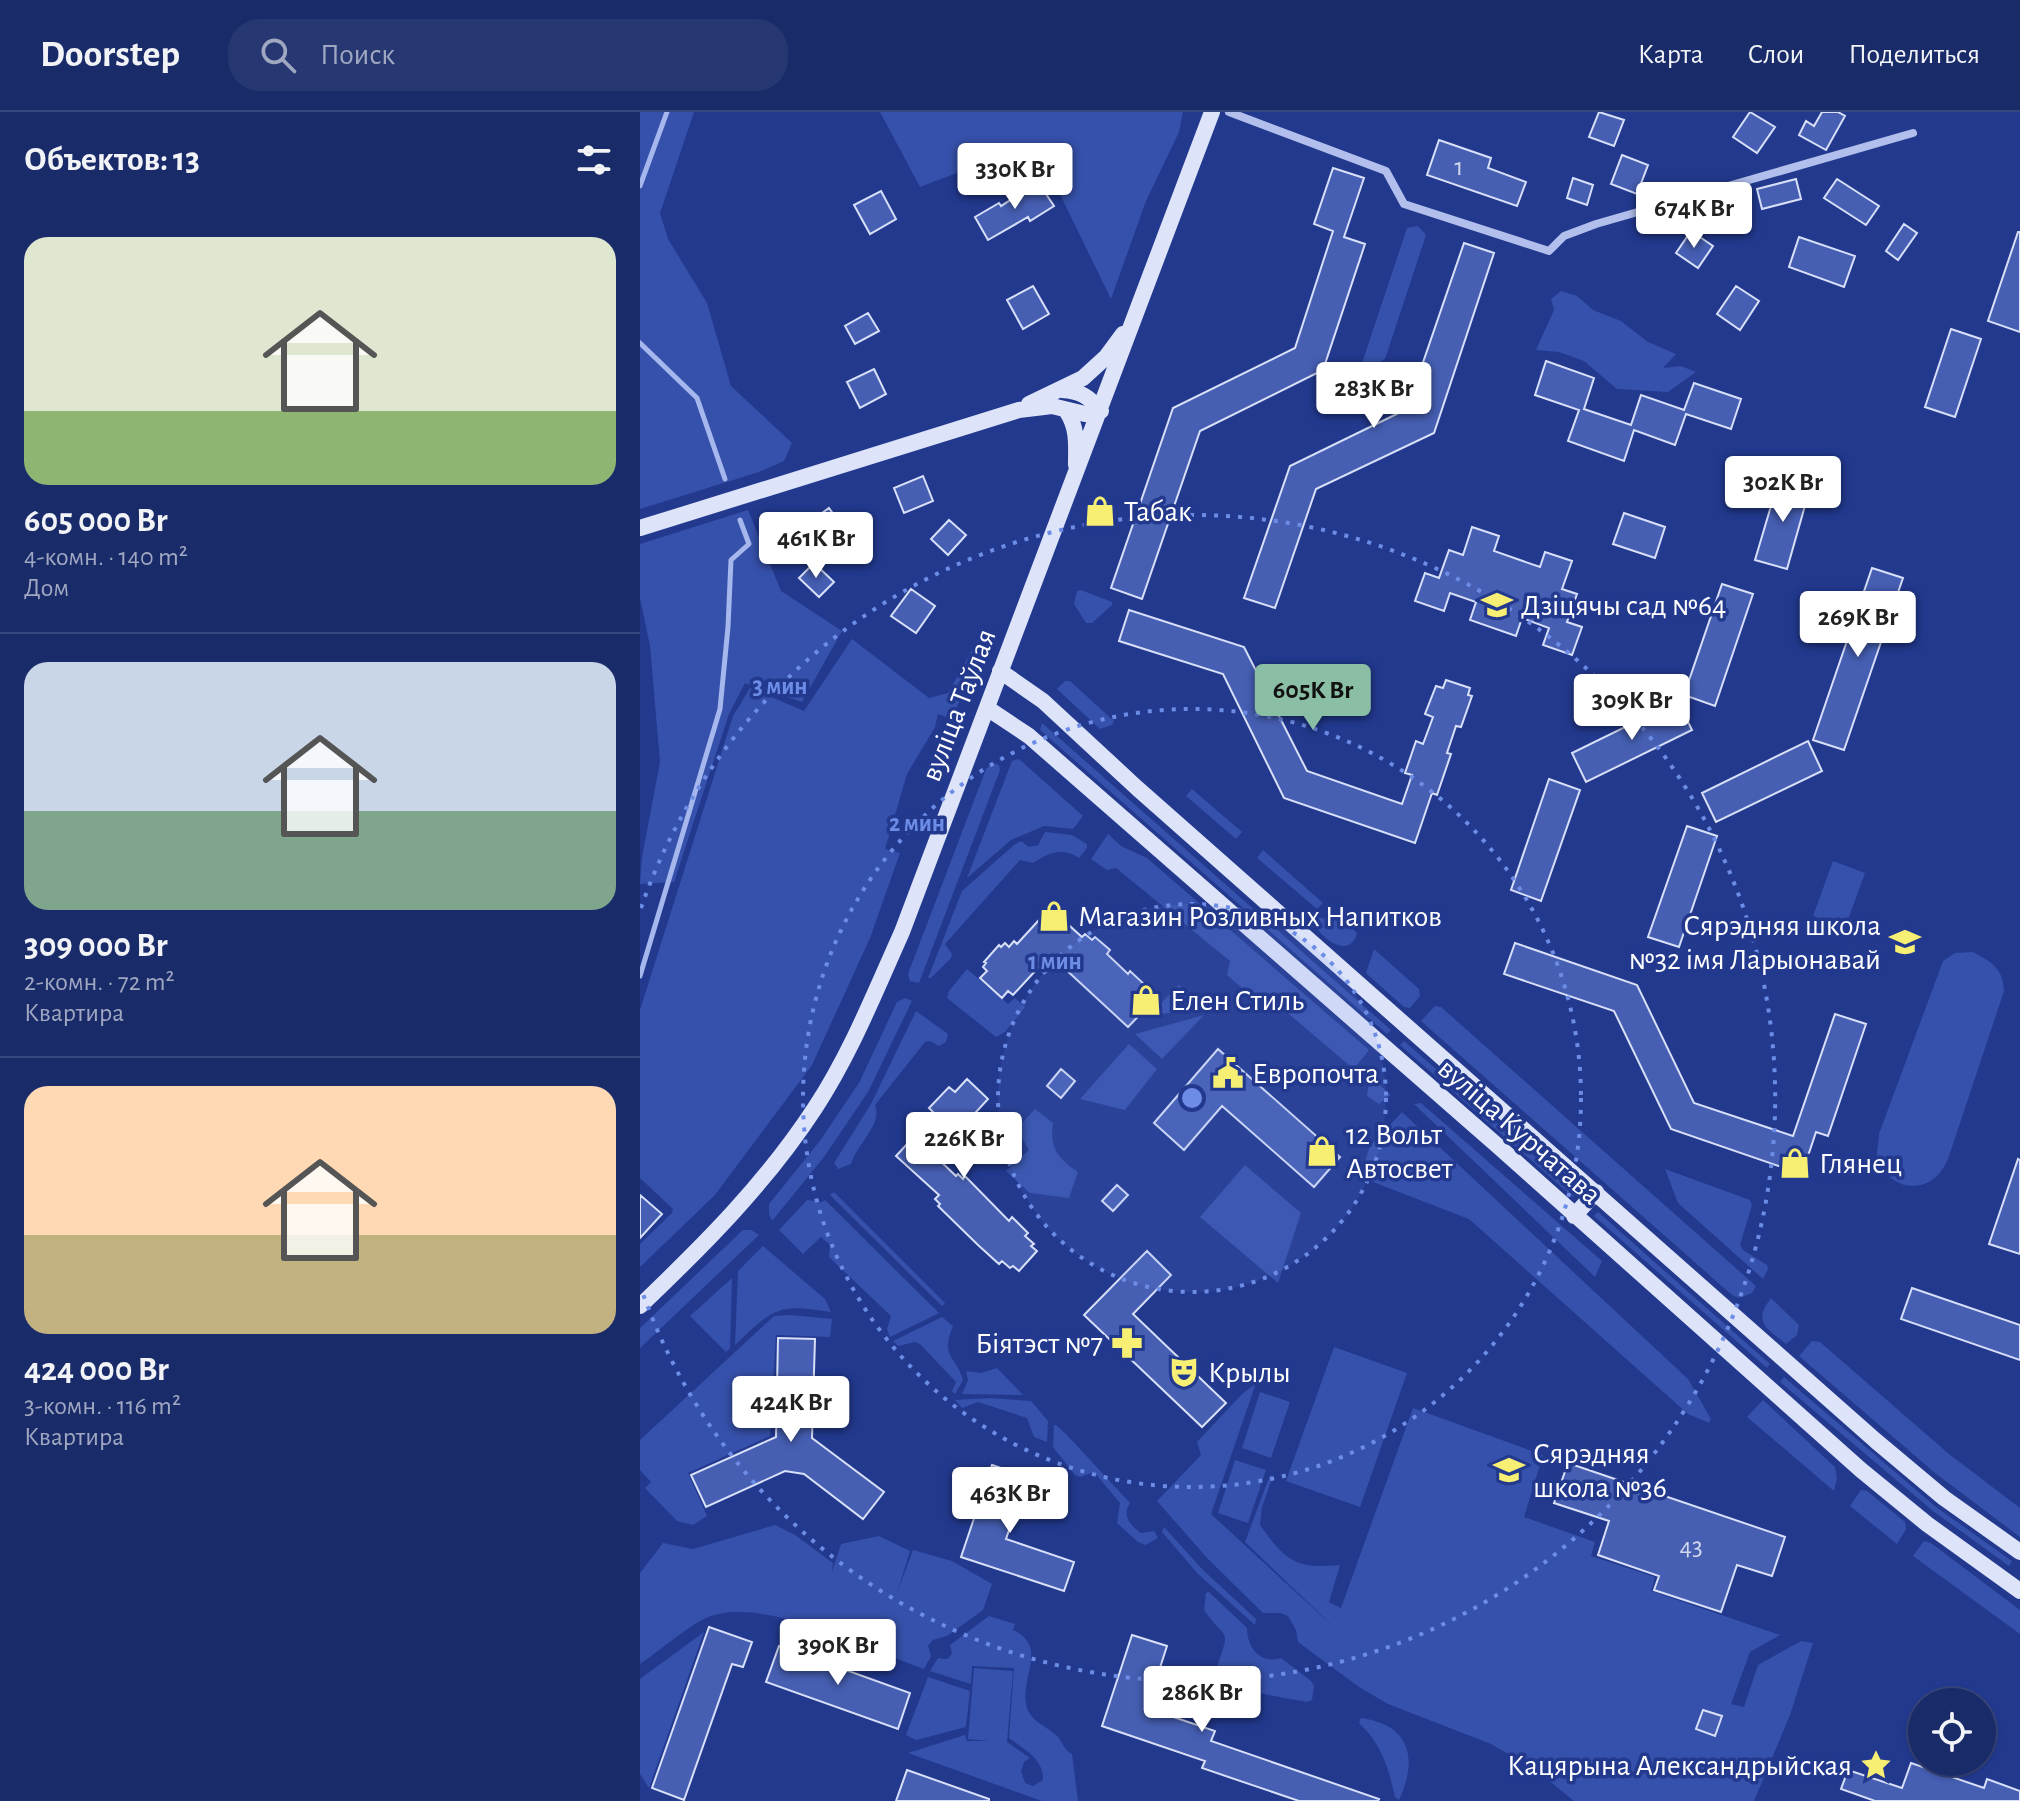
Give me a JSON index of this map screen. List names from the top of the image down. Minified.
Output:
{"streets":{"main road":["вуліца Таўлая","вуліца Курчатава"]},"crossings":[["вуліца Таўлая","вуліца Курчатава"]],"places":{"shop":["Табак","Магазин Розливных Напитков","Елен Стиль","12 Вольт Автосвет","Глянец"],"school or university":["Дзіцячы сад №64","Сярэдняя школа №32 імя Ларыонавай","Сярэдняя школа №36"],"public building":["Европочта"],"pharmacy":["Біятэст №7"],"theatre":["Крылы"],"place":["Кацярына Александрыйская"]},"house_numbers":["1","43"],"page":{"header":"Doorstep","search":"Поиск","nav":["Карта","Слои","Поделиться"],"heading":"Объектов: 13","price":["330K Br","674K Br","283K Br","302K Br","461K Br","269K Br","605K Br","309K Br","226K Br","424K Br","463K Br","390K Br","286K Br"],"list":[{"name":"605 000 Br","note":"4-комн. · 140 m² · Дом"},{"name":"309 000 Br","note":"2-комн. · 72 m² · Квартира"},{"name":"424 000 Br","note":"3-комн. · 116 m² · Квартира"}]},"rings":["3 мин","2 мин","1 мин"]}
